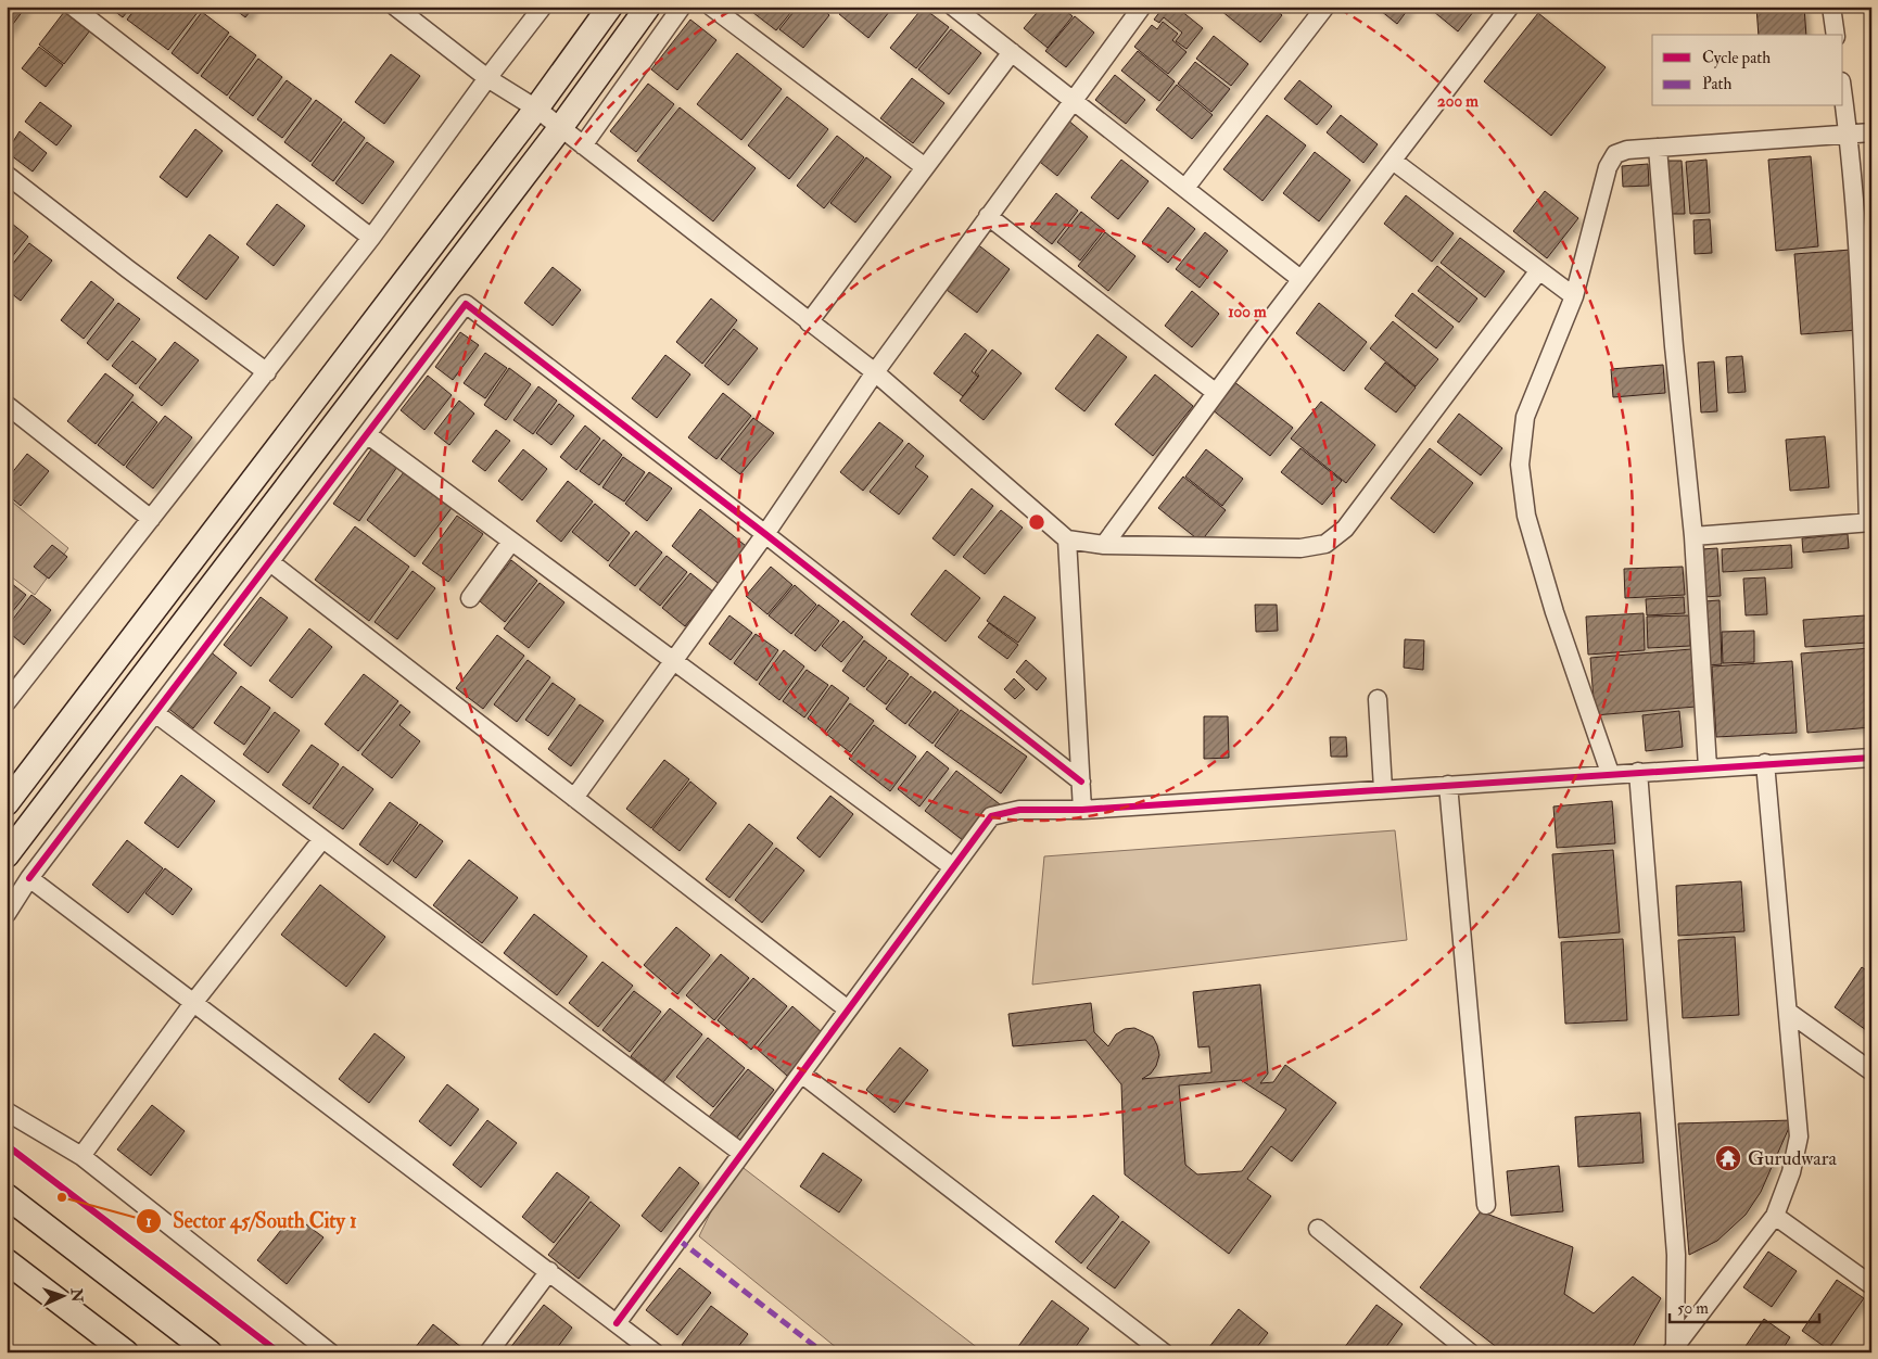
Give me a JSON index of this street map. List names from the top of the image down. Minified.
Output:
{"places":{"temple":["Gurudwara"],"other":["Sector 45/South City 1"]},"legend":["Cycle path","Path"],"scale_bar":"50 m","north":"right","rings":["200 m","100 m"]}
